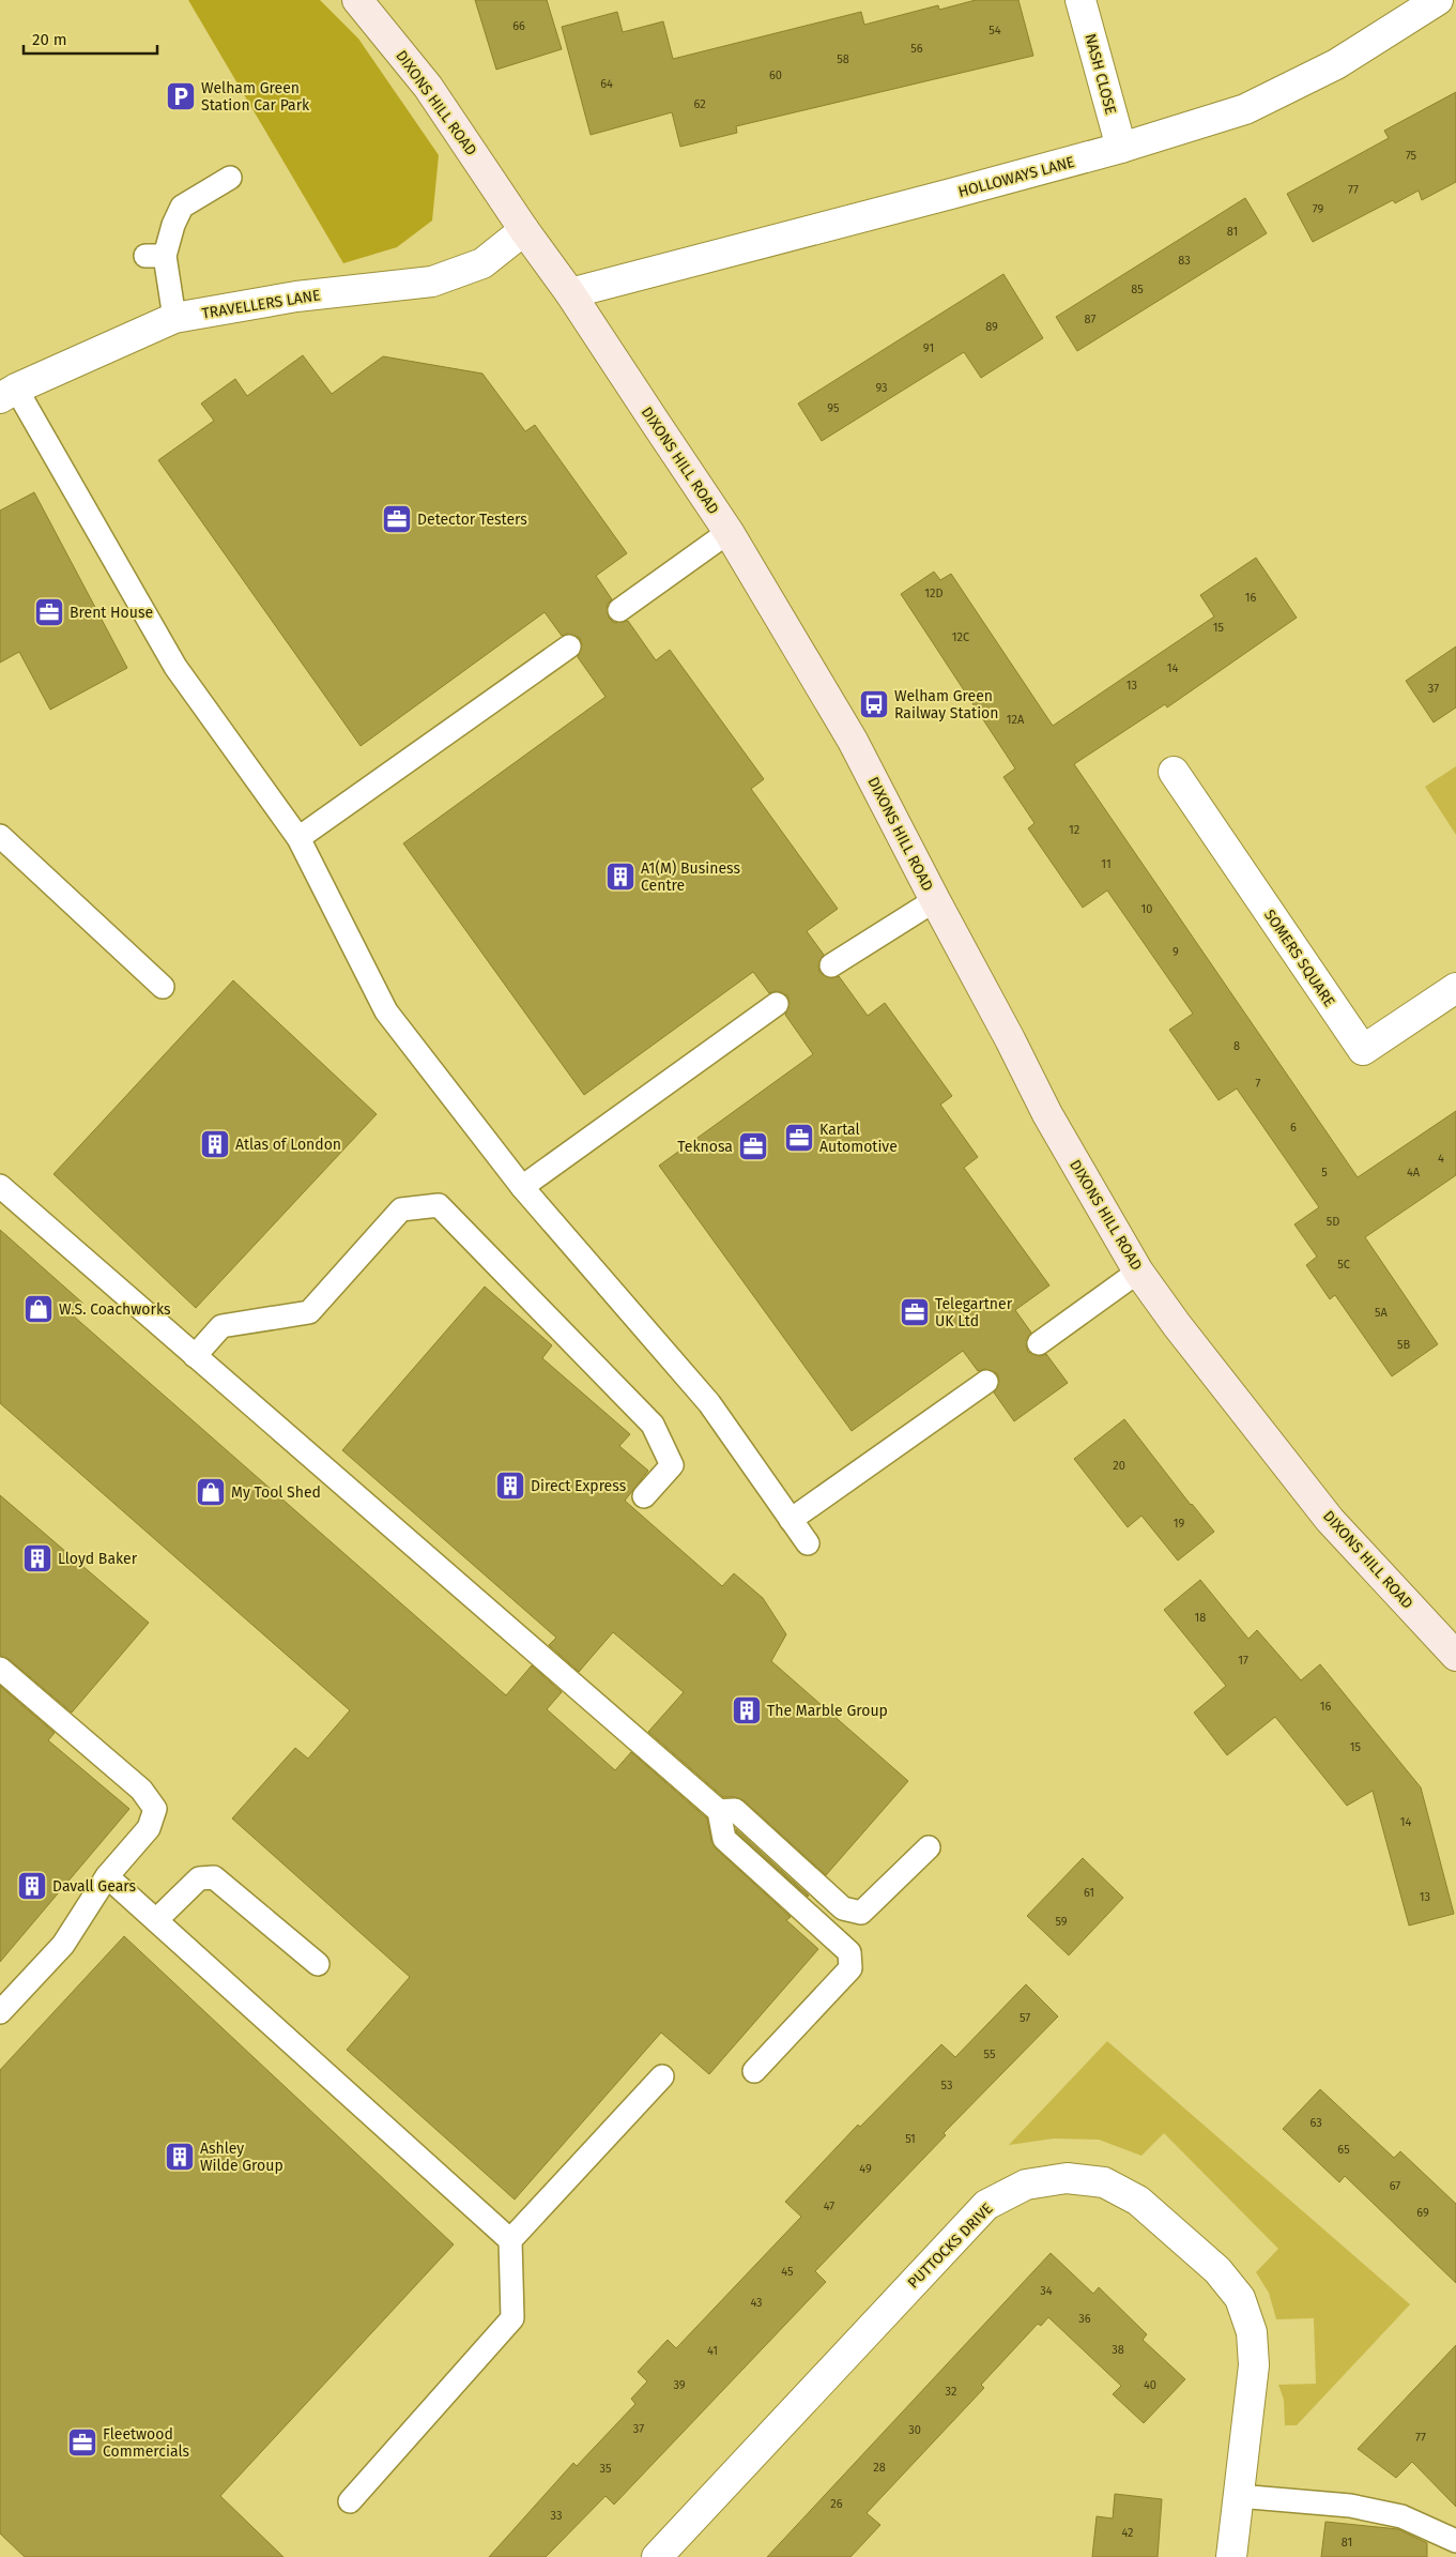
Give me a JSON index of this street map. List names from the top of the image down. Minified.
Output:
{"streets":{"street":["NASH CLOSE","DIXONS HILL ROAD","HOLLOWAYS LANE","TRAVELLERS LANE","SOMERS SQUARE","PUTTOCKS DRIVE"]},"crossings":[["NASH CLOSE","HOLLOWAYS LANE"],["DIXONS HILL ROAD","HOLLOWAYS LANE"],["DIXONS HILL ROAD","TRAVELLERS LANE"]],"places":{"parking":["Welham Green Station Car Park"],"office":["Detector Testers","Brent House","Kartal Automotive","Teknosa","Telegartner UK Ltd","Fleetwood Commercials"],"bus stop":["Welham Green Railway Station"],"building":["A1(M) Business Centre","Atlas of London","Direct Express","Lloyd Baker","The Marble Group","Davall Gears","Ashley Wilde Group"],"shop":["W.S. Coachworks","My Tool Shed"]},"house_numbers":["66","54","56","58","60","64","62","75","77","79","81","83","85","87","89","91","93","95","12D","16","15","12C","14","13","37","12A","12","11","10","9","8","7","6","4","5","4A","5D","5C","5A","5B","20","19","18","17","16","15","14","61","13","59","57","55","53","63","51","65","49","67","47","69","45","34","43","36","38","41","39","40","32","37","30","77","28","35","26","33","42","81"],"scale_bar":"20 m"}
